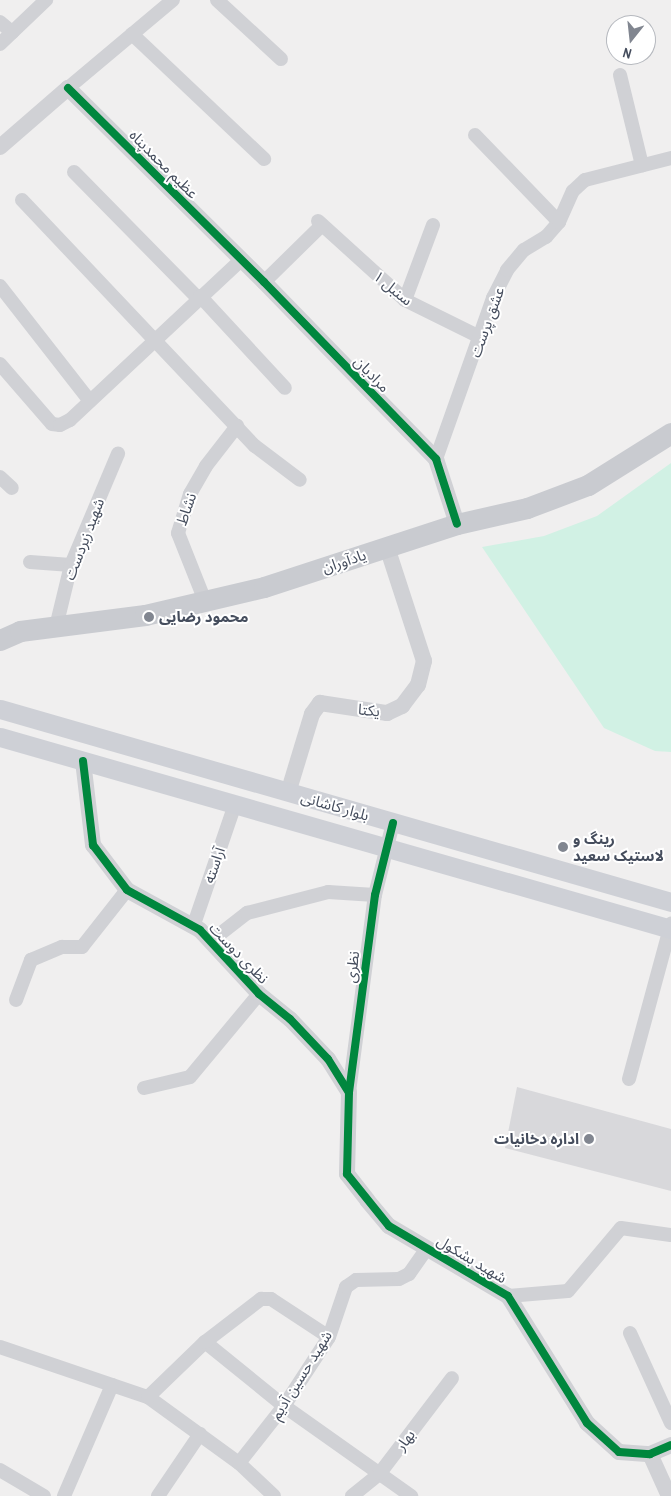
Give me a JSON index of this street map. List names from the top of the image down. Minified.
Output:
{"streets":{"main road":["یادآوران","بلوار کاشانی"],"street":["عظیم محمدپناه","سنبل ۱","عشق پرست","مرادیان","نشاط","شهید زبردست","یکتا","آراسته","نظری دوست","نظری","شهید بشکول","شهید حسین آدیم","بهار"]},"crossings":[["عظیم محمدپناه","مرادیان"],["سنبل ۱","عشق پرست"],["سنبل ۱","مرادیان"],["عشق پرست","مرادیان"],["مرادیان","یادآوران"],["نشاط","یادآوران"],["شهید زبردست","یادآوران"],["یادآوران","یکتا"],["یکتا","بلوار کاشانی"],["بلوار کاشانی","آراسته"],["بلوار کاشانی","نظری دوست"],["بلوار کاشانی","نظری"],["آراسته","نظری دوست"],["نظری دوست","نظری"],["نظری دوست","شهید بشکول"],["نظری","شهید بشکول"],["شهید بشکول","شهید حسین آدیم"]],"places":["محمود رضایی","رینگ و لاستیک سعید","اداره دخانیات"],"north":"bottom"}
